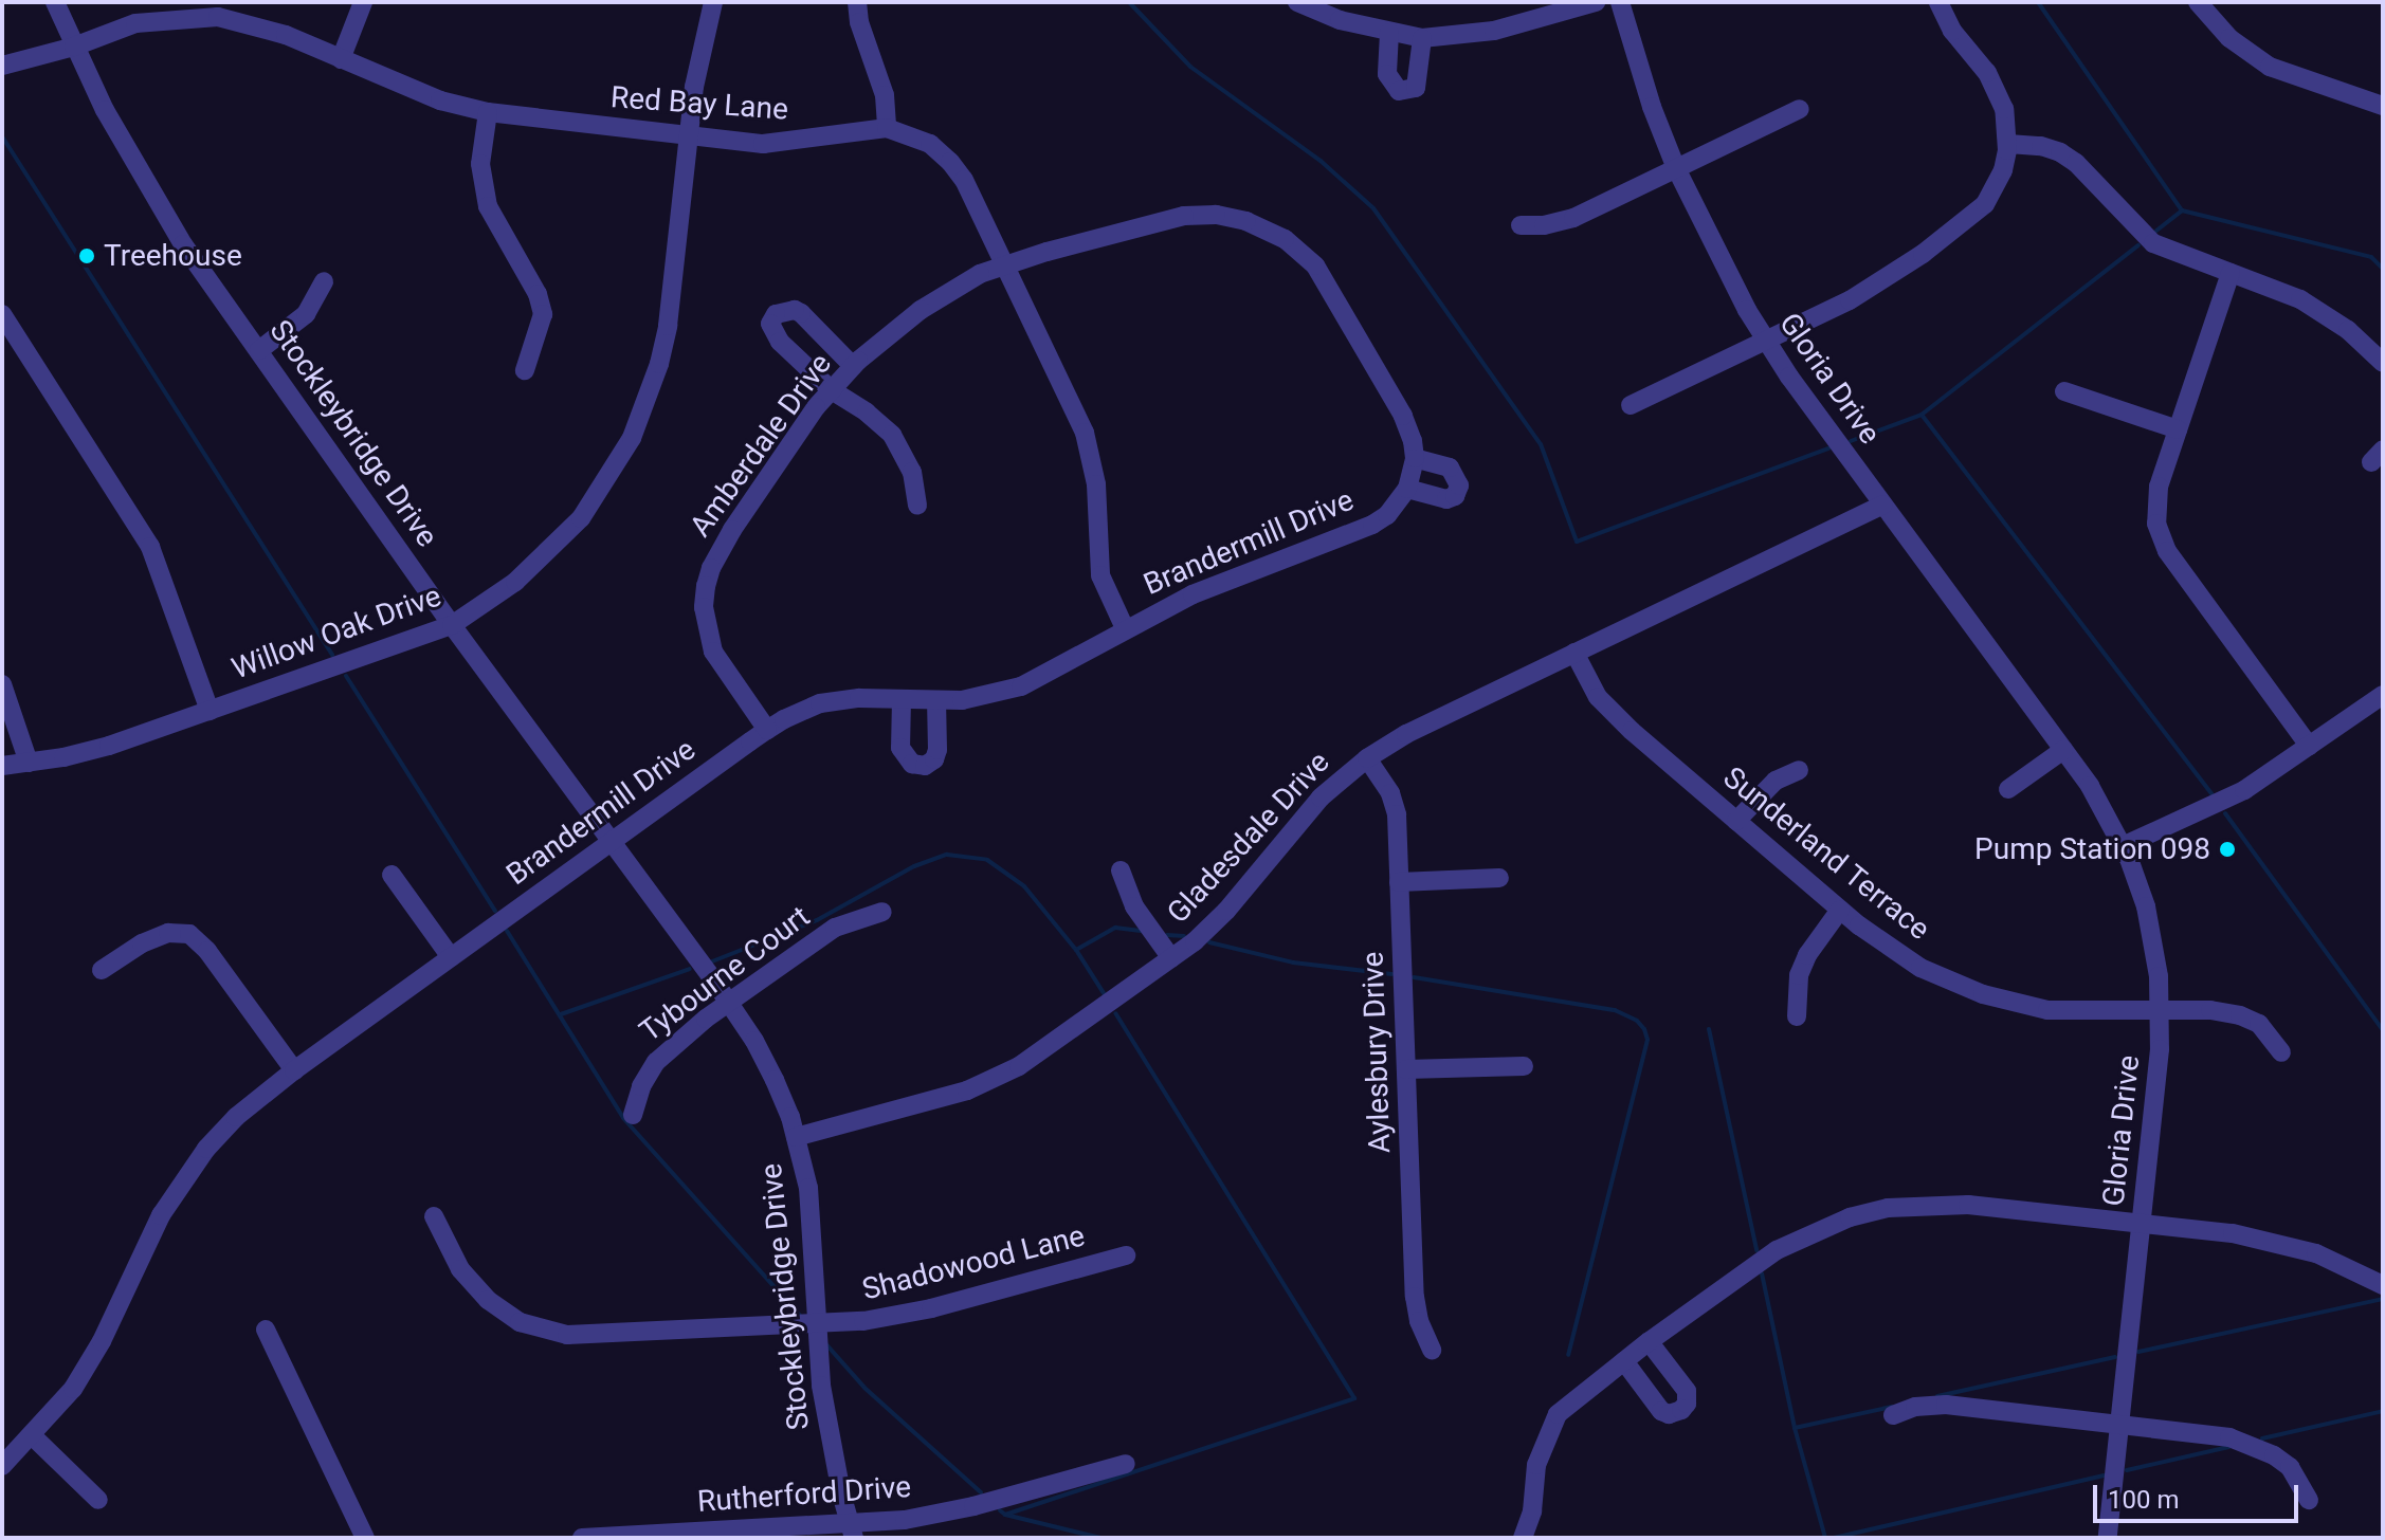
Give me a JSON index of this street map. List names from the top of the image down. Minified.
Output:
{"streets":{"street":["Red Bay Lane","Gloria Drive","Stockleybridge Drive","Amberdale Drive","Brandermill Drive","Willow Oak Drive","Gladesdale Drive","Sunderland Terrace","Tybourne Court","Aylesbury Drive","Shadowood Lane","Rutherford Drive"]},"crossings":[["Red Bay Lane","Stockleybridge Drive"],["Red Bay Lane","Amberdale Drive"],["Red Bay Lane","Brandermill Drive"],["Red Bay Lane","Willow Oak Drive"],["Gloria Drive","Gladesdale Drive"],["Gloria Drive","Sunderland Terrace"],["Stockleybridge Drive","Brandermill Drive"],["Stockleybridge Drive","Willow Oak Drive"],["Stockleybridge Drive","Gladesdale Drive"],["Stockleybridge Drive","Tybourne Court"],["Stockleybridge Drive","Shadowood Lane"],["Stockleybridge Drive","Rutherford Drive"],["Amberdale Drive","Brandermill Drive"],["Gladesdale Drive","Sunderland Terrace"],["Gladesdale Drive","Aylesbury Drive"]],"places":["Treehouse","Pump Station 098"],"scale_bar":"100 m"}
